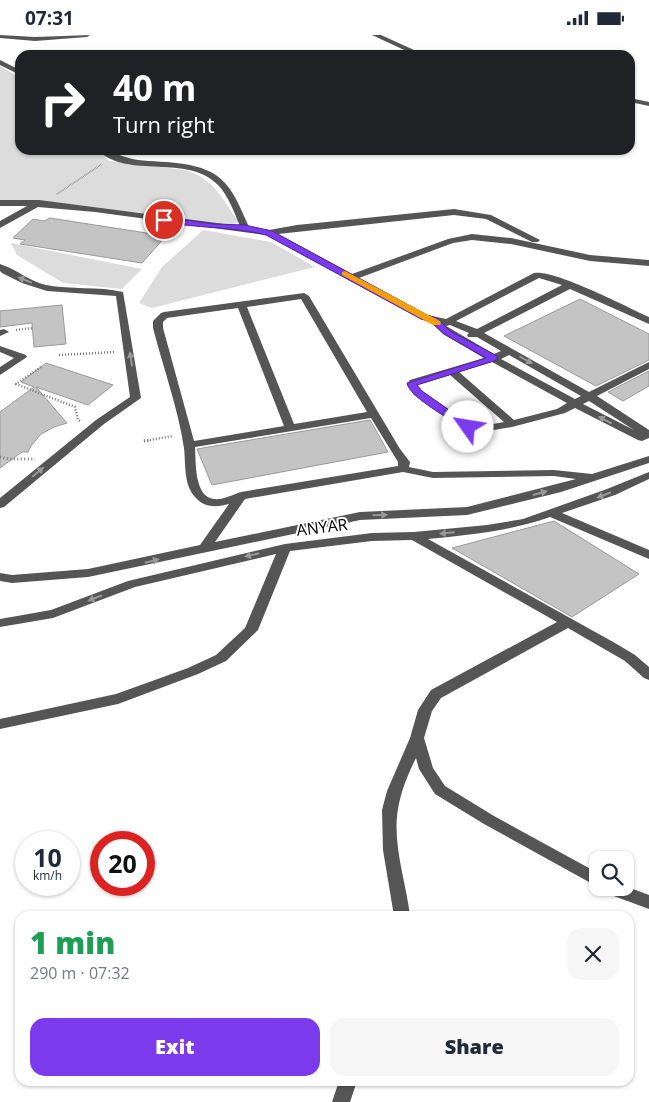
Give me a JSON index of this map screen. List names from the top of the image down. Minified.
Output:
{"streets":{"street":["ANYAR"]},"page":{"status":"07:31","turn":["40 m","Turn right"],"speed":"10 km/h","limit":"20","heading":["1 min","290 m · 07:32"],"buttons":["Exit","Share"]}}
